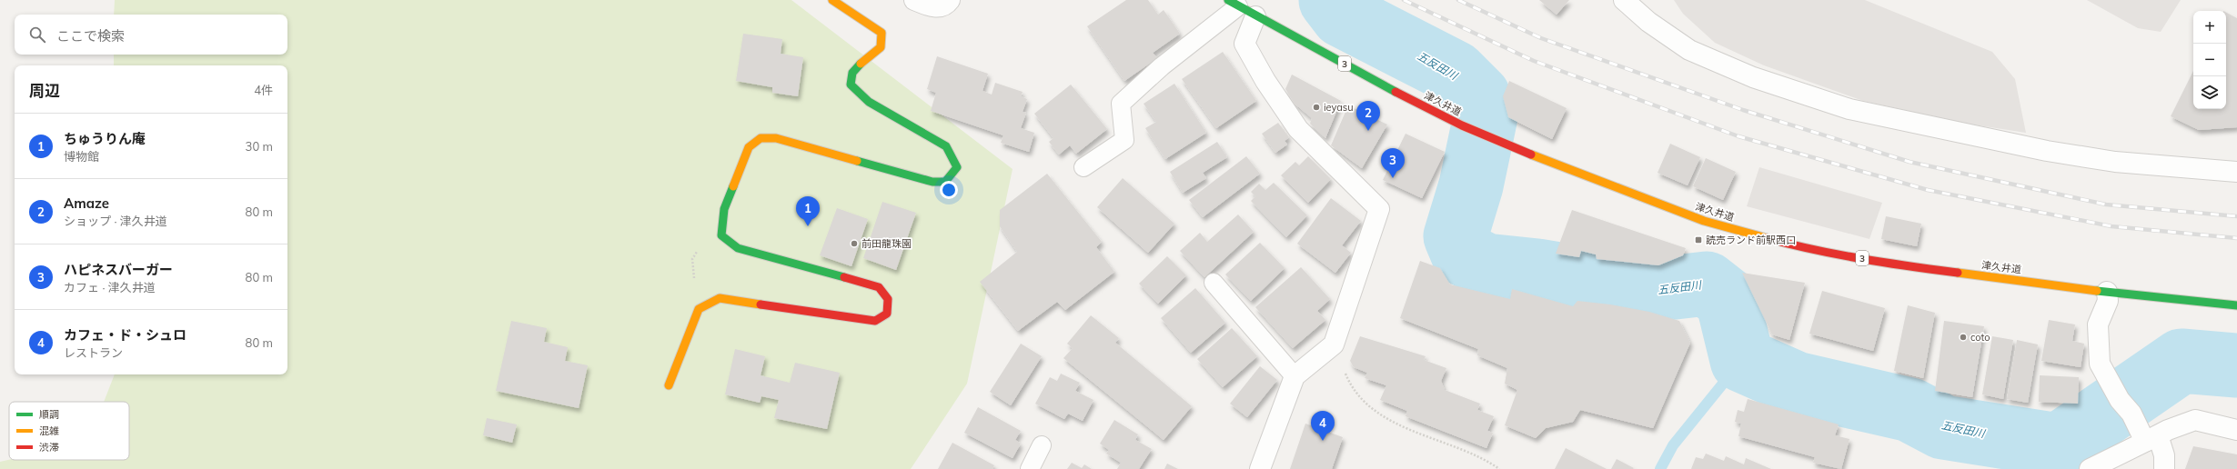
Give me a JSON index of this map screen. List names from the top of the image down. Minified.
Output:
{"streets":{"main road":["3","津久井道"]},"water":["五反田川"],"places":{"other":["ieyasu","前田龍珠園","coto"],"transit":["読売ランド前駅西口"]},"legend":["順調","混雑","渋滞"],"page":{"map_buttons":["+","−"],"search":"ここで検索","heading":["周辺","4件"],"pins":["2","3","1","4"],"list":[{"mark":"1","name":"ちゅうりん庵","note":"博物館","value":"30 m"},{"mark":"2","name":"Amaze","note":"ショップ · 津久井道","value":"80 m"},{"mark":"3","name":"ハピネスバーガー","note":"カフェ · 津久井道","value":"80 m"},{"mark":"4","name":"カフェ・ド・シュロ","note":"レストラン","value":"80 m"}]}}
